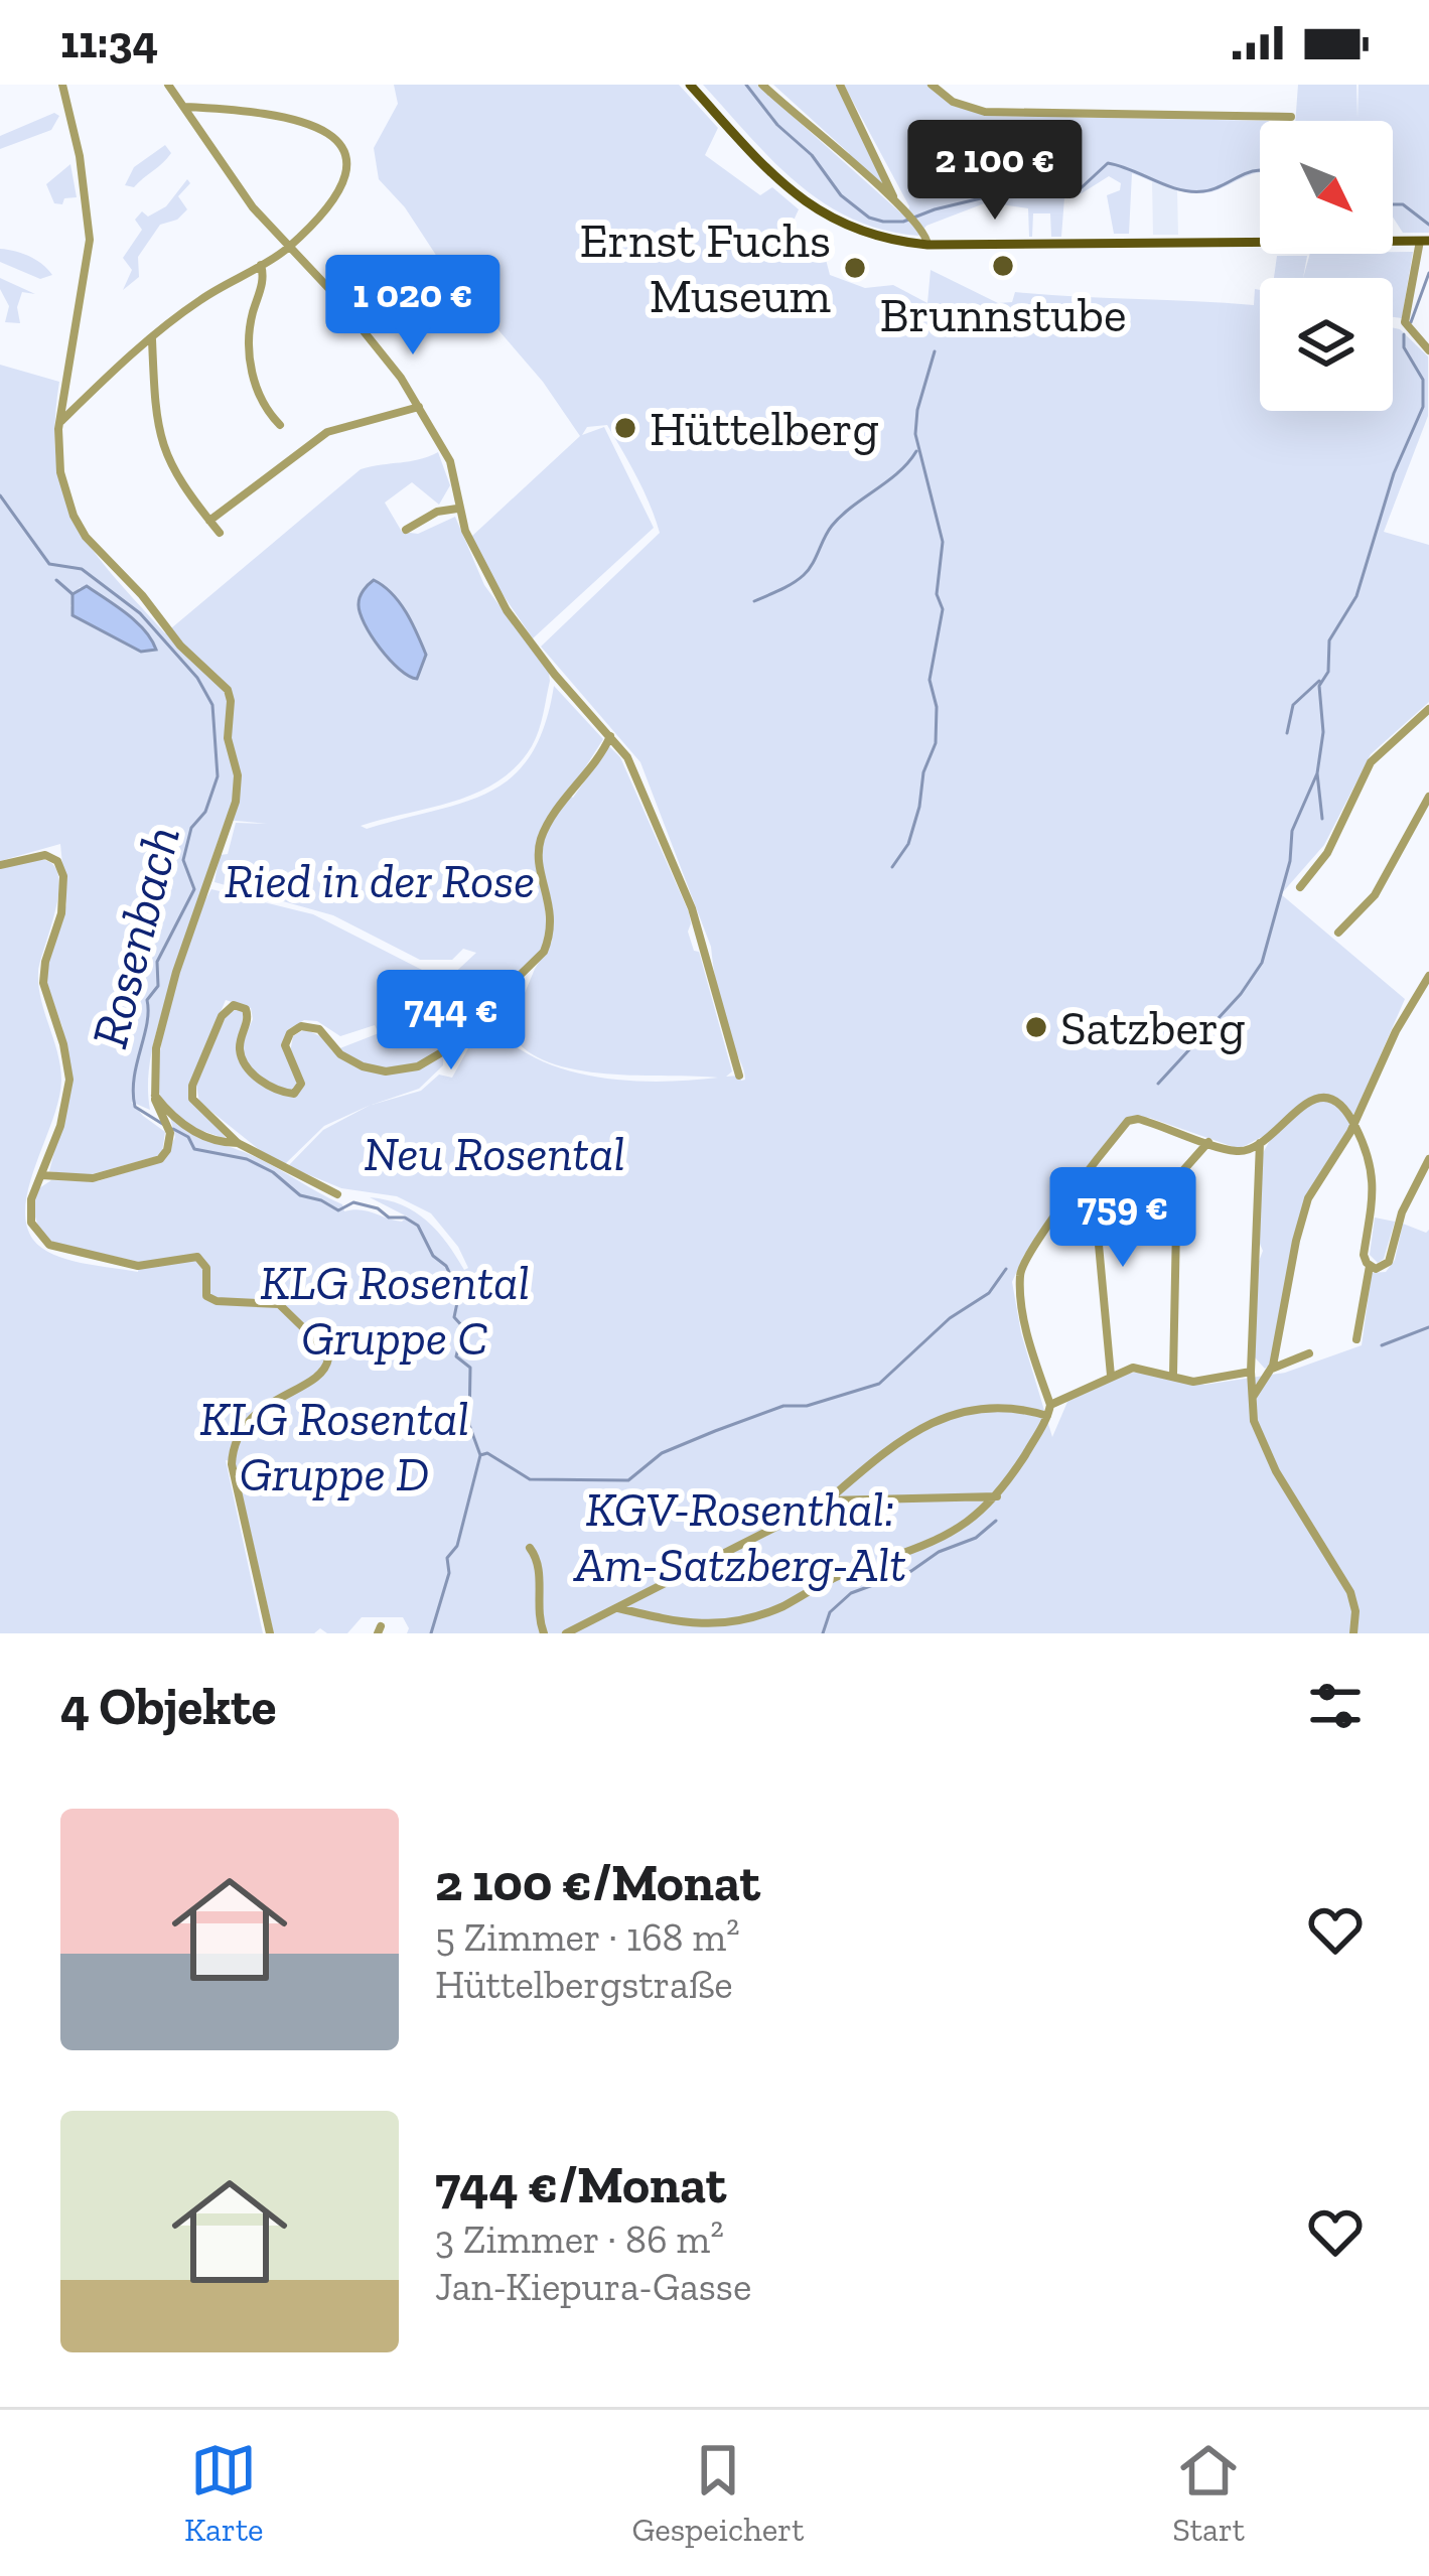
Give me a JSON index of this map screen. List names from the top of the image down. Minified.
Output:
{"water":["Rosenbach"],"parks":["Ried in der Rose","Neu Rosental","KLG Rosental Gruppe C","KLG Rosental Gruppe D","KGV-Rosenthal: Am-Satzberg-Alt"],"places":["Brunnstube","Ernst Fuchs Museum","Hüttelberg","Satzberg"],"north":"bottom right","page":{"status":"11:34","price":["2 100 €","1 020 €","744 €","759 €"],"heading":"4 Objekte","list":[{"name":"2 100 €/Monat","note":"5 Zimmer · 168 m² · Hüttelbergstraße"},{"name":"744 €/Monat","note":"3 Zimmer · 86 m² · Jan-Kiepura-Gasse"}],"tabs":["Karte","Gespeichert","Start"]}}
